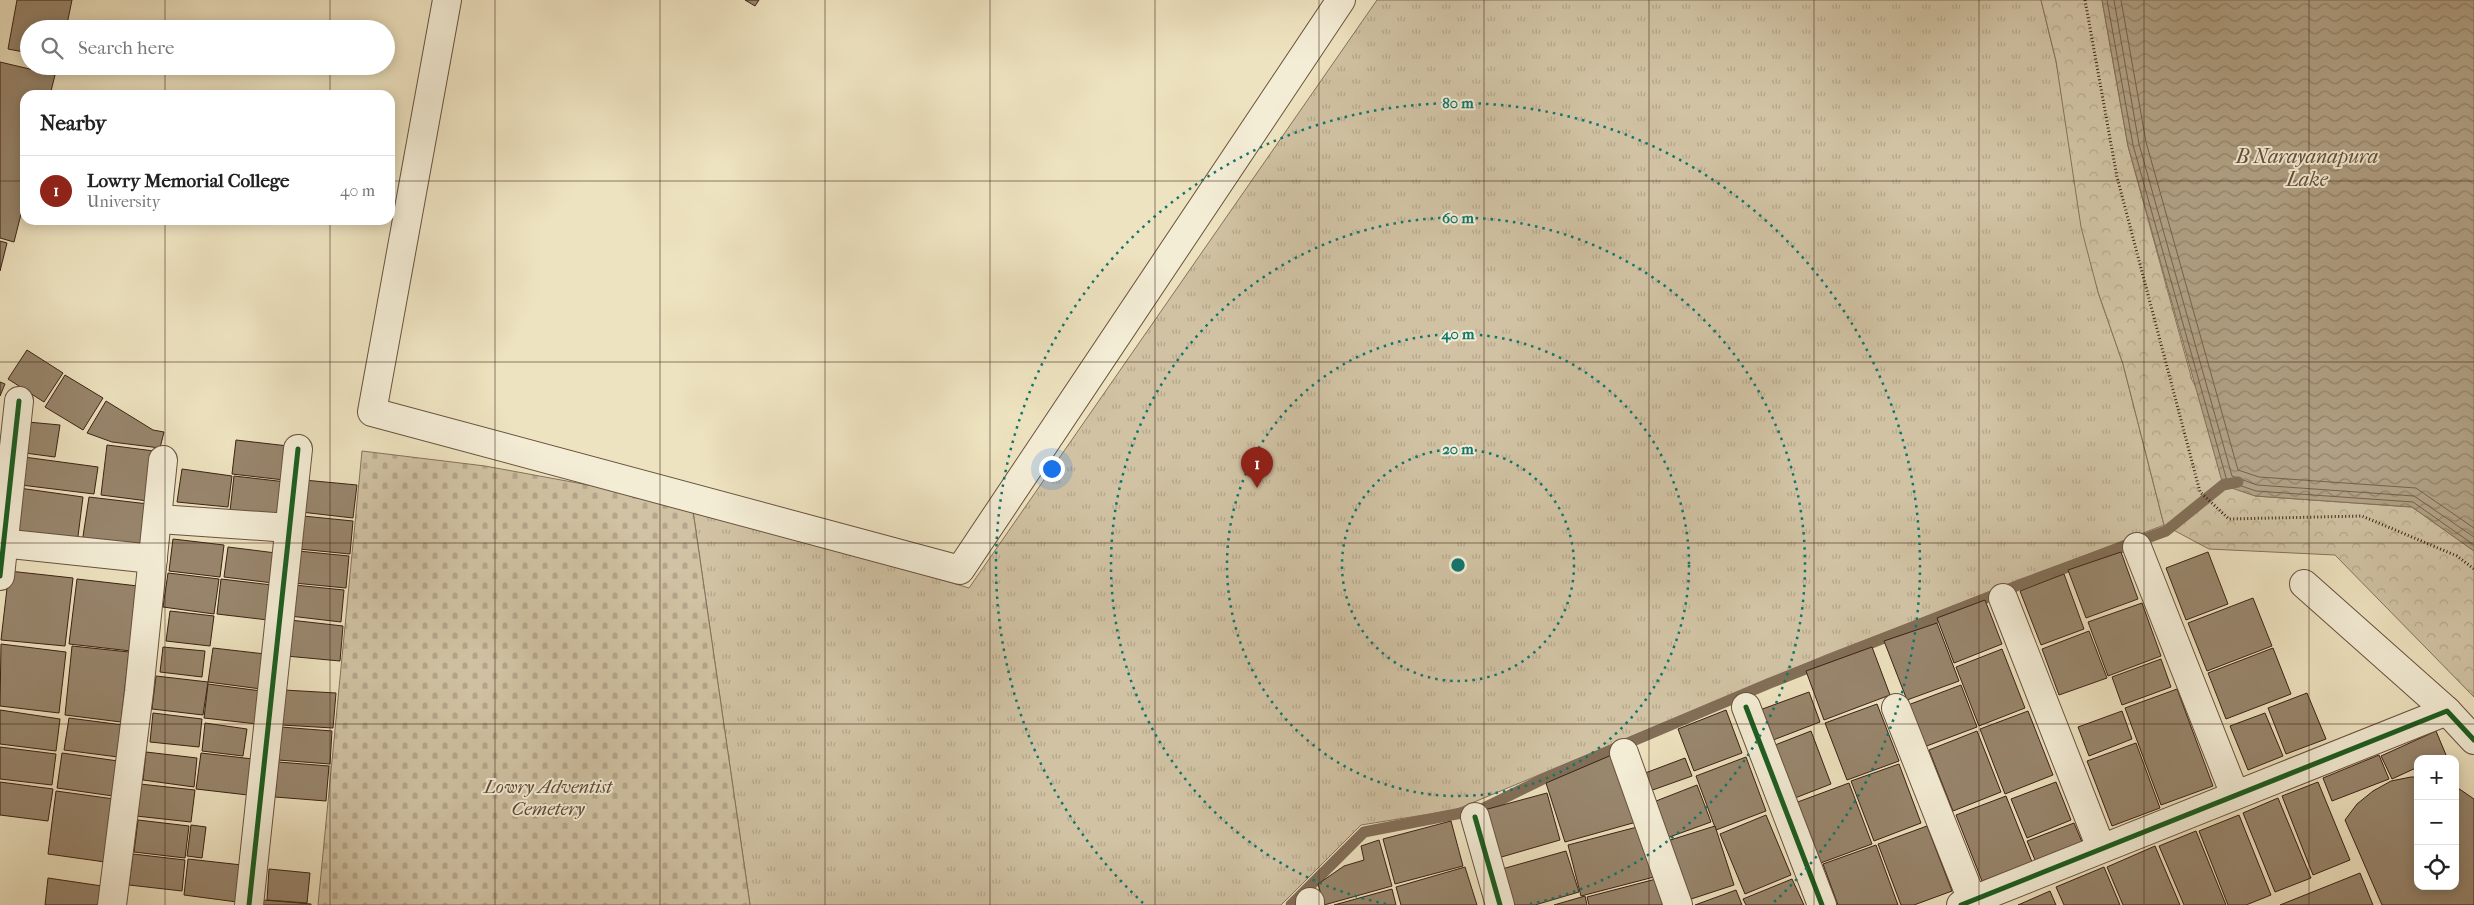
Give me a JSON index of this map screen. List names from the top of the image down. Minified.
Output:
{"water":["B Narayanapura Lake"],"parks":["Lowry Adventist Cemetery"],"page":{"search":"Search here","heading":"Nearby","list":[{"mark":"1","name":"Lowry Memorial College","note":"University","value":"40 m"}],"pins":"1","map_buttons":["+","−"]},"rings":["80 m","60 m","40 m","20 m"]}
